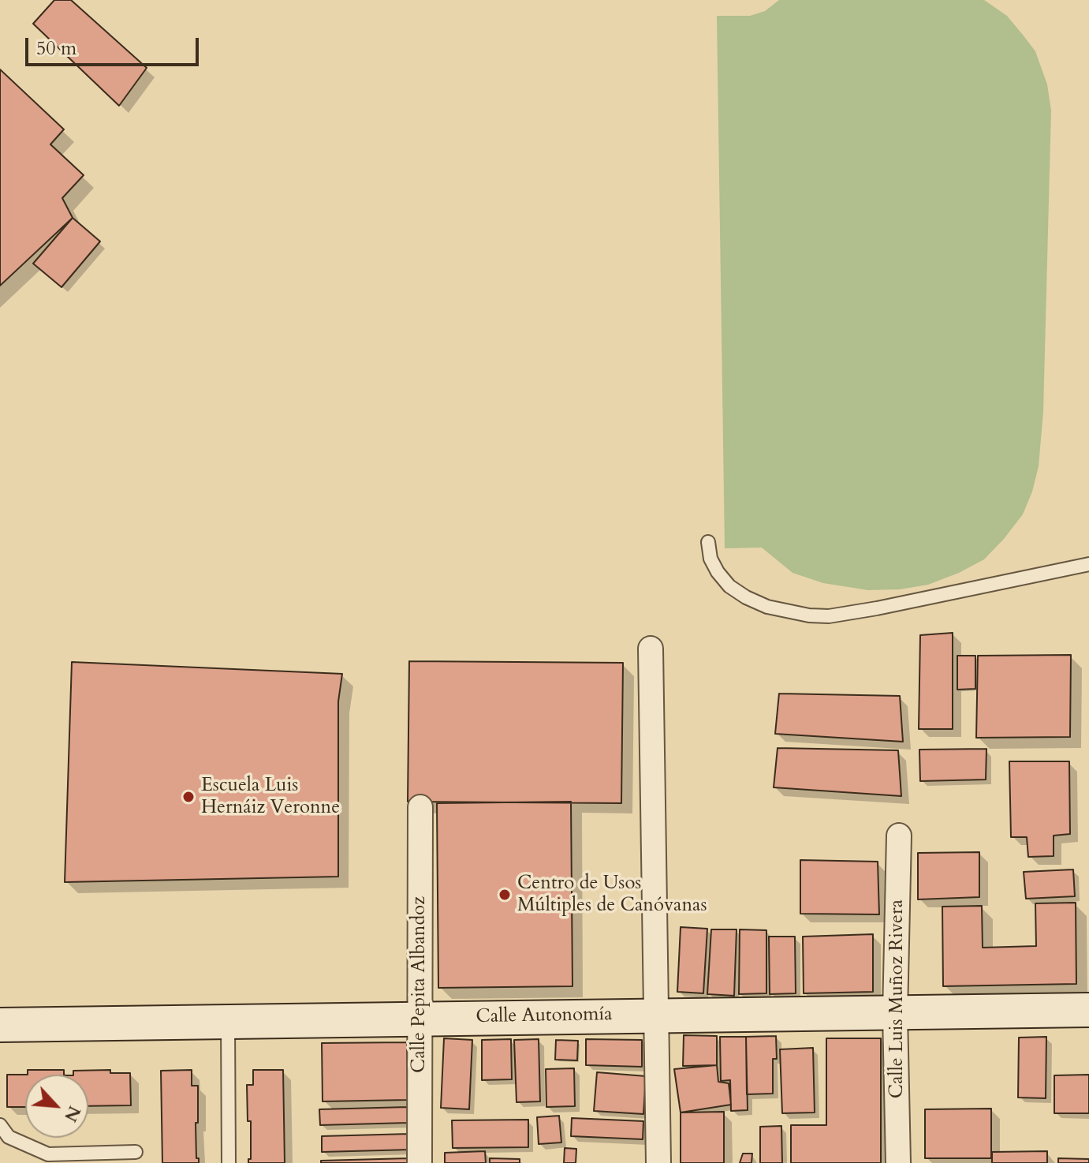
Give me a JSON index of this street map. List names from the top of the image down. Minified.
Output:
{"streets":{"main road":["Calle Autonomía"],"street":["Calle Pepita Albandoz","Calle Luis Muñoz Rivera"]},"crossings":[["Calle Pepita Albandoz","Calle Autonomía"],["Calle Luis Muñoz Rivera","Calle Autonomía"]],"places":["Escuela Luis Hernáiz Veronne","Centro de Usos Múltiples de Canóvanas"],"scale_bar":"50 m","north":"bottom right"}
